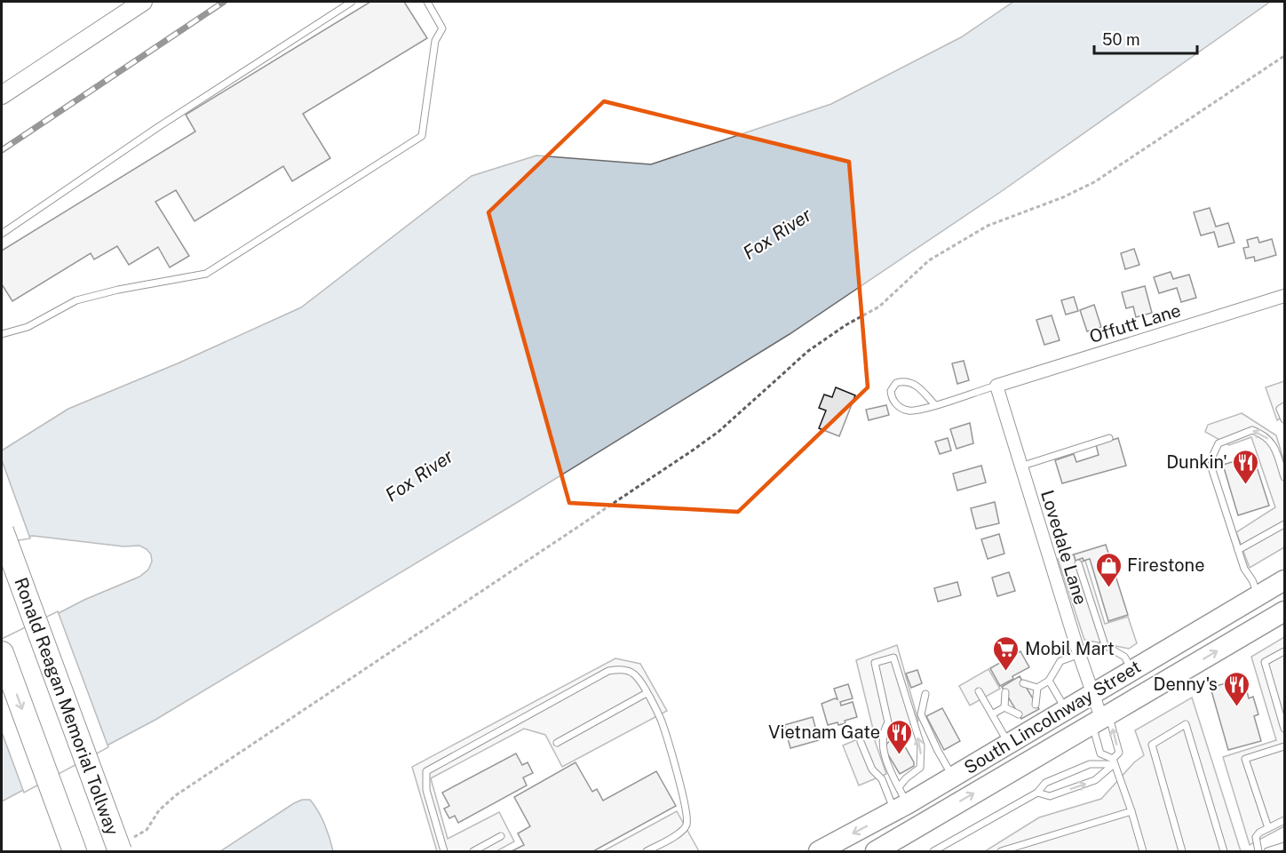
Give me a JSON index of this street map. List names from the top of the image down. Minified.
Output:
{"streets":{"highway":["Ronald Reagan Memorial Tollway"],"main road":["South Lincolnway Street"],"street":["Offutt Lane","Lovedale Lane"]},"crossings":[["Offutt Lane","Lovedale Lane"],["Lovedale Lane","South Lincolnway Street"]],"water":["Fox River"],"places":{"restaurant":["Dunkin'","Denny's","Vietnam Gate"],"shop":["Firestone"],"supermarket":["Mobil Mart"]},"scale_bar":"50 m"}
